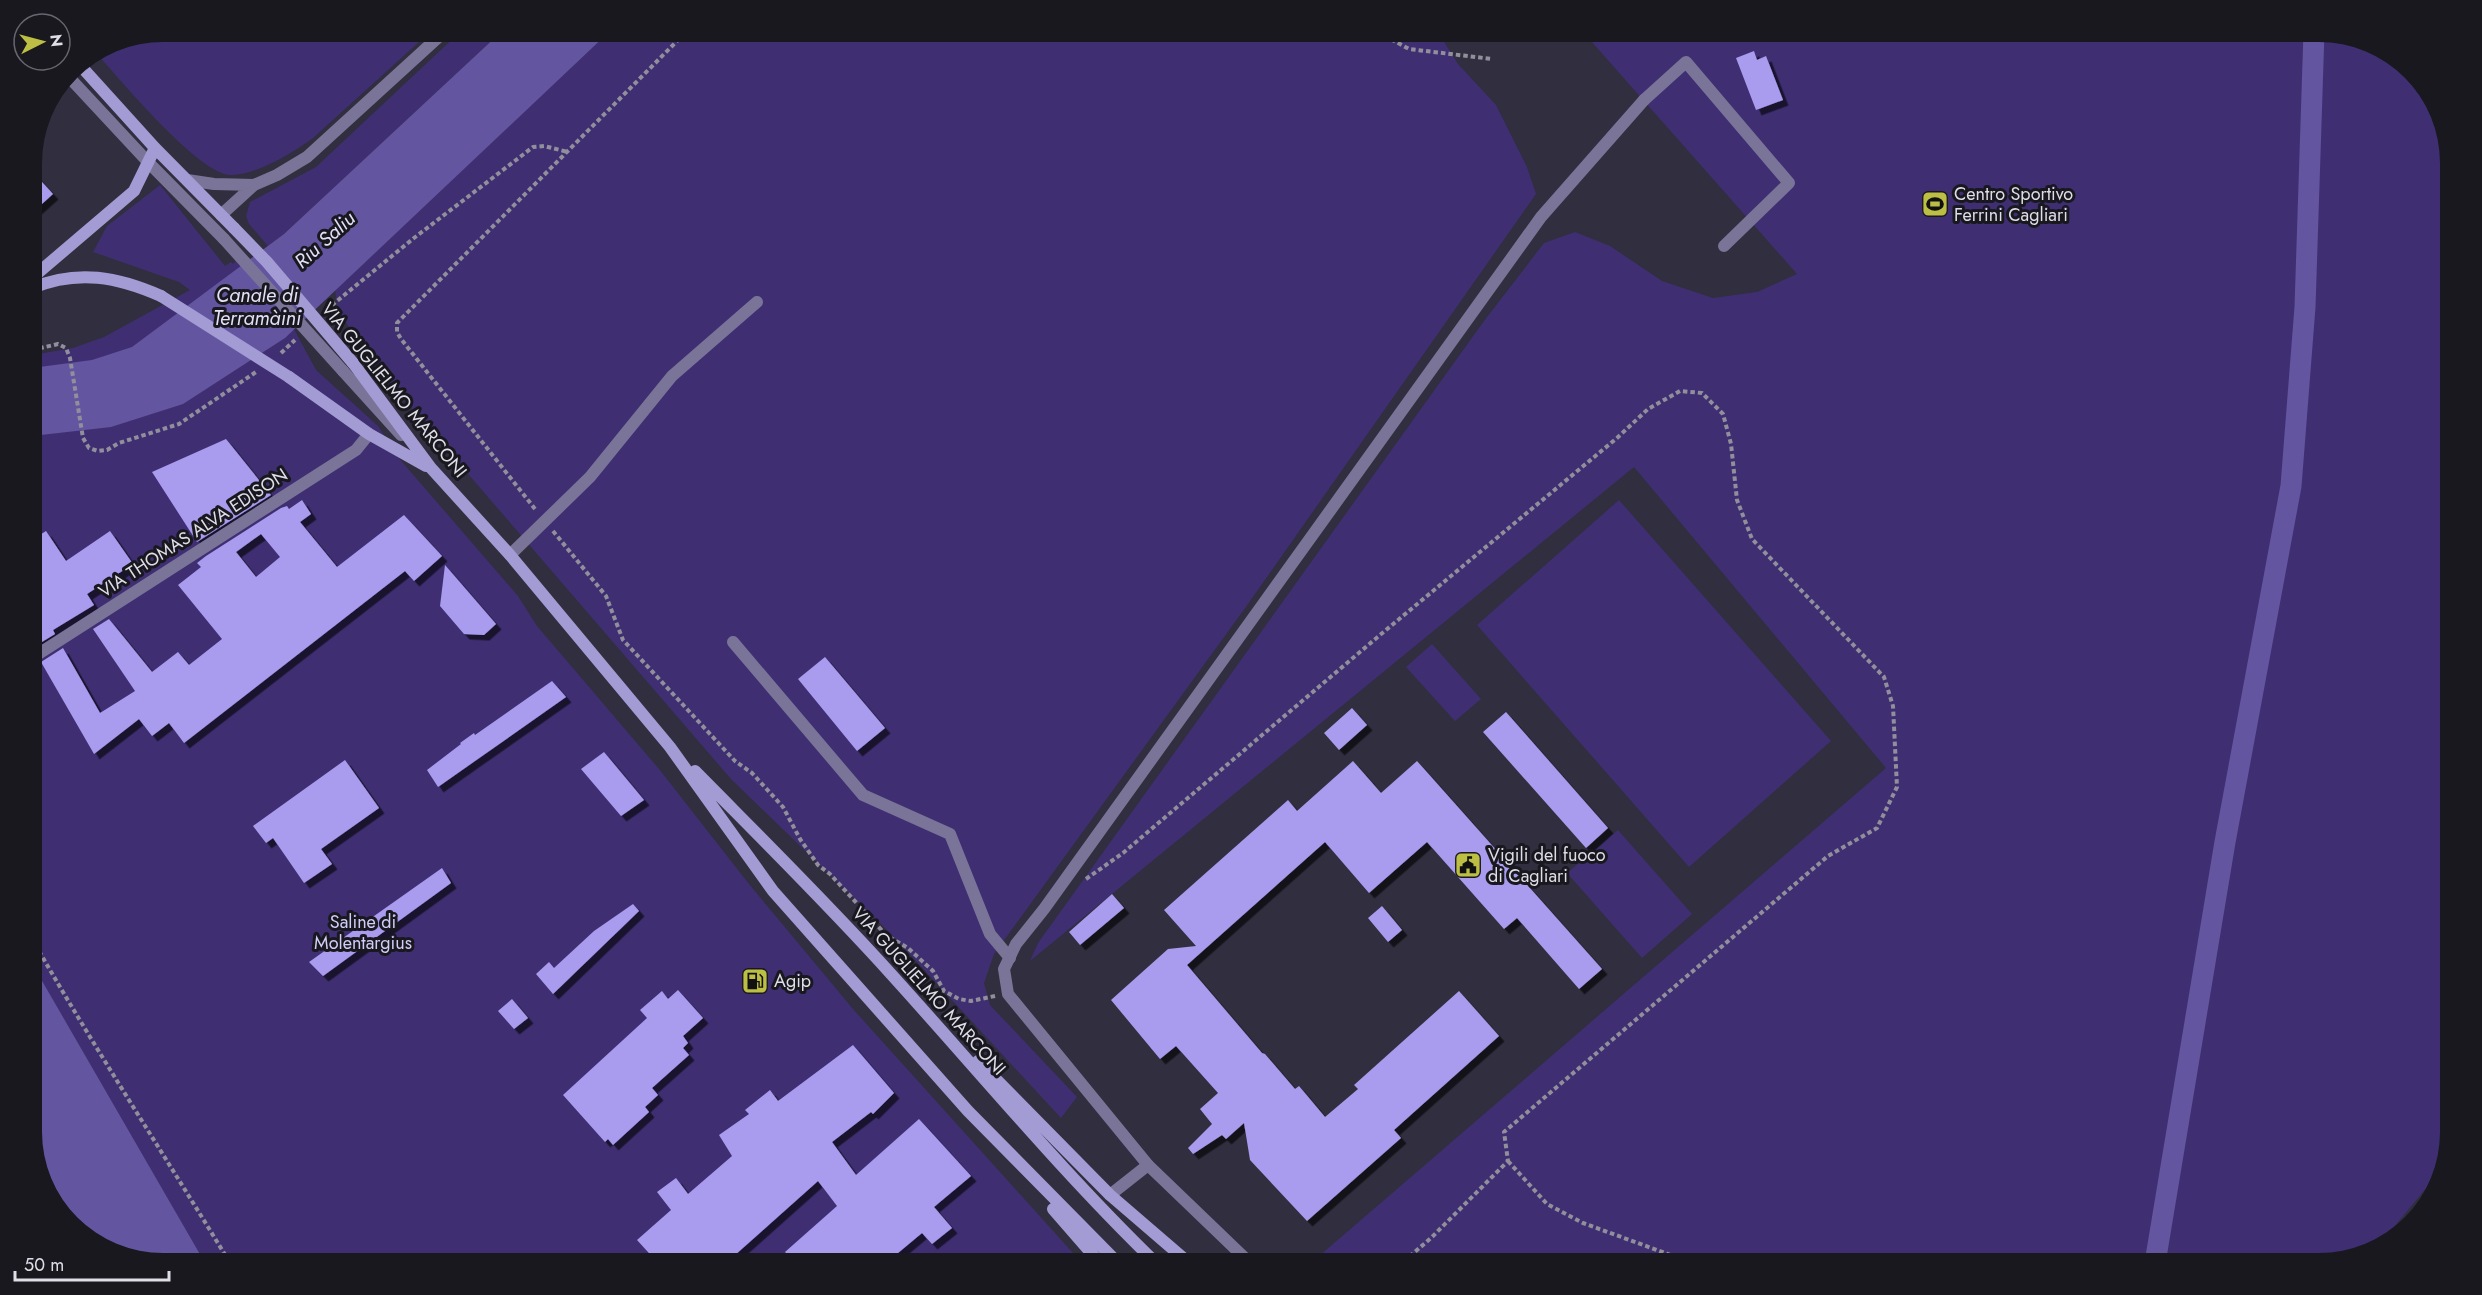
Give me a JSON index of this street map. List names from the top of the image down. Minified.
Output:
{"streets":{"main road":["VIA GUGLIELMO MARCONI"],"street":["VIA THOMAS ALVA EDISON"]},"water":["Riu Saliu","Canale di Terramàini"],"parks":["Saline di Molentargius"],"places":{"sports":["Centro Sportivo Ferrini Cagliari"],"public building":["Vigili del fuoco di Cagliari"],"fuel station":["Agip"]},"scale_bar":"50 m","north":"right"}
